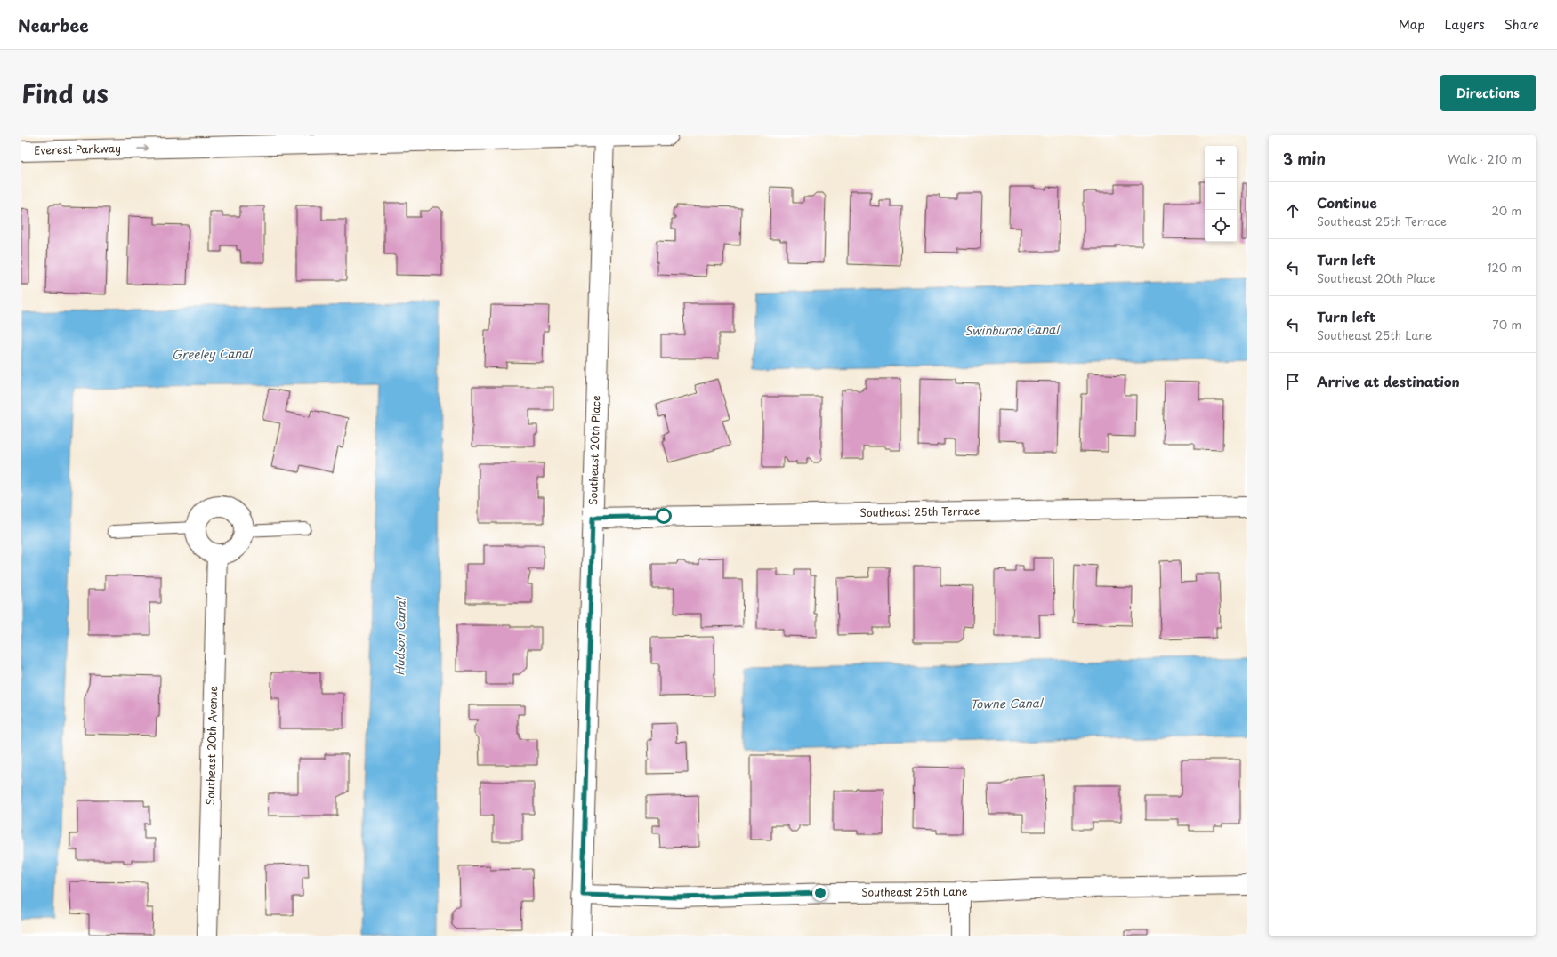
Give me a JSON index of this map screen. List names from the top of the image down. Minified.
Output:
{"streets":{"street":["Everest Parkway","Southeast 20th Place","Southeast 25th Terrace","Southeast 20th Avenue","Southeast 25th Lane"]},"crossings":[["Everest Parkway","Southeast 20th Place"],["Southeast 20th Place","Southeast 25th Terrace"],["Southeast 20th Place","Southeast 25th Lane"]],"one_way":["Everest Parkway"],"water":["Swinburne Canal","Greeley Canal","Hudson Canal","Towne Canal"],"page":{"header":"Nearbee","nav":["Map","Layers","Share"],"title":"Find us","buttons":"Directions","heading":["3 min","Walk · 210 m"],"map_buttons":["+","−"],"list":[["Continue","Southeast 25th Terrace","20 m"],["Turn left","Southeast 20th Place","120 m"],["Turn left","Southeast 25th Lane","70 m"],"Arrive at destination"]}}
